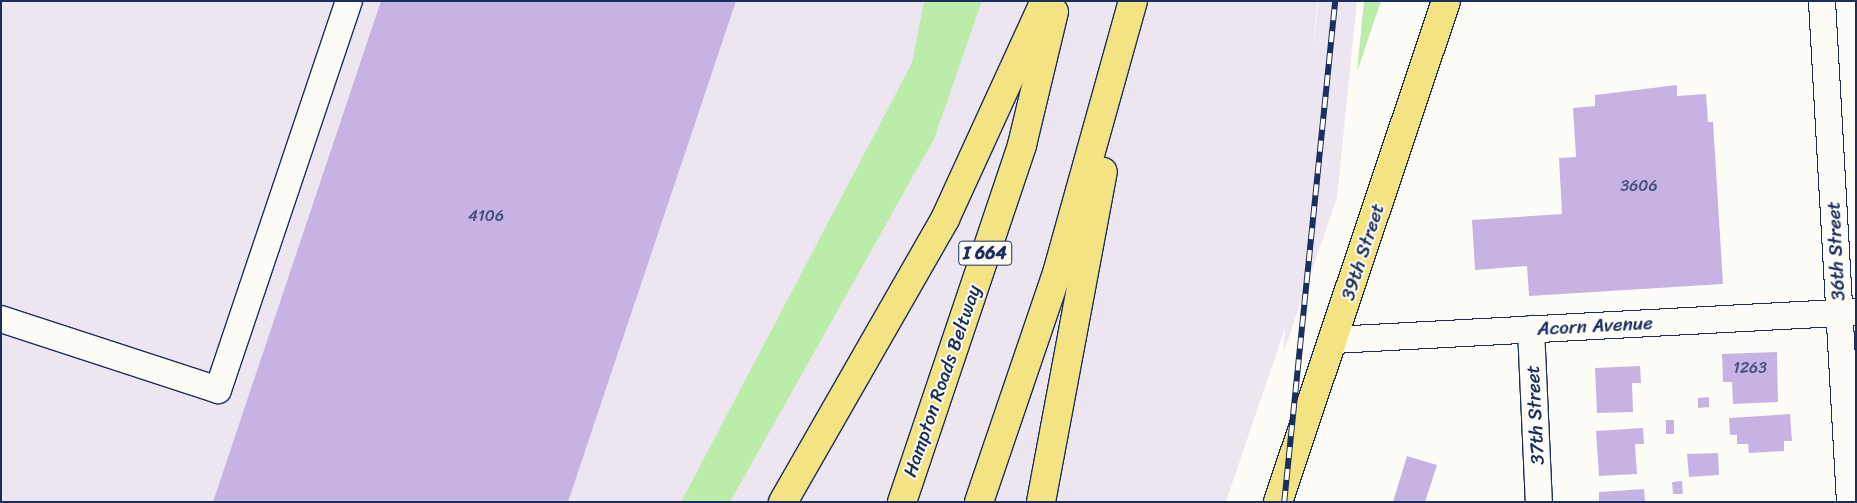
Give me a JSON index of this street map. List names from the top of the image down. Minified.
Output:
{"streets":{"main road":["39th Street","I 664","Hampton Roads Beltway"],"street":["36th Street","Acorn Avenue","37th Street"]},"crossings":[["36th Street","Acorn Avenue"],["39th Street","Acorn Avenue"],["Acorn Avenue","37th Street"]],"house_numbers":["3606","4106","1263"]}
